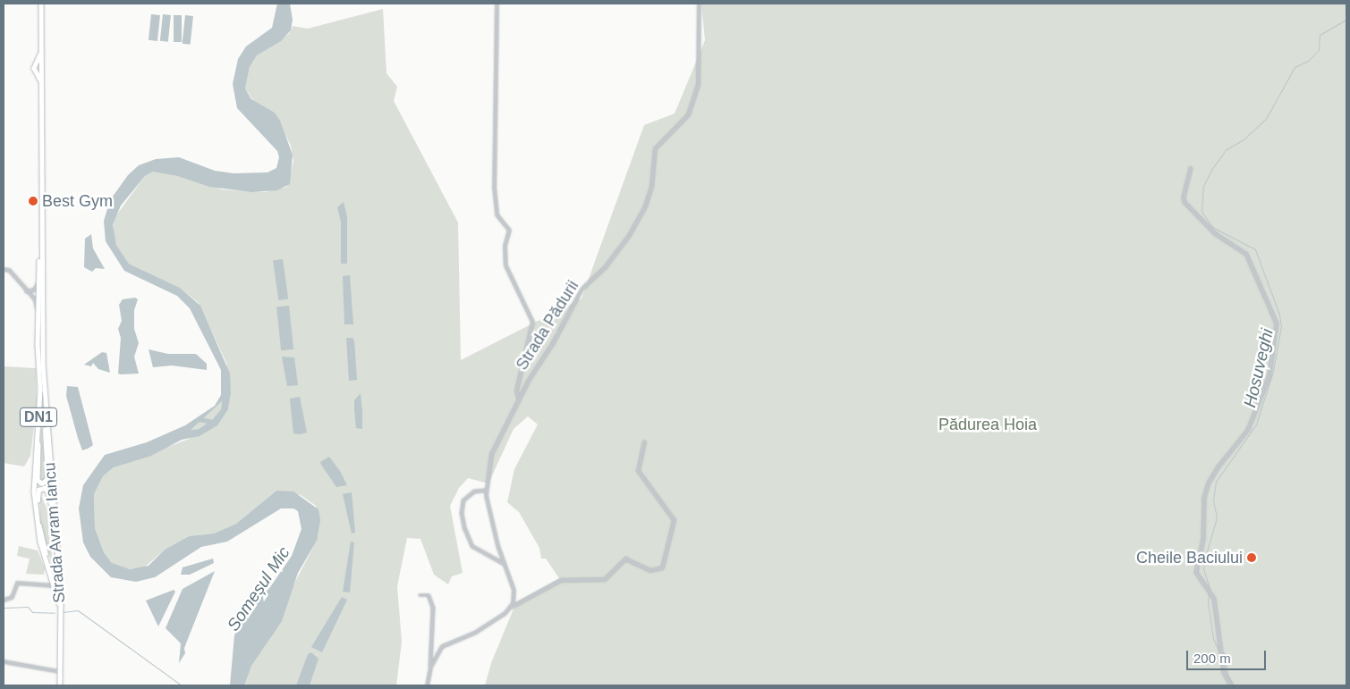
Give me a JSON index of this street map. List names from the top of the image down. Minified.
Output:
{"streets":{"main road":["DN1","Strada Avram Iancu"],"street":["Strada Pădurii"]},"crossings":[["DN1","Strada Avram Iancu"]],"water":["Hosuveghi","Someșul Mic"],"parks":["Pădurea Hoia"],"places":["Best Gym","Cheile Baciului"],"scale_bar":"200 m"}
